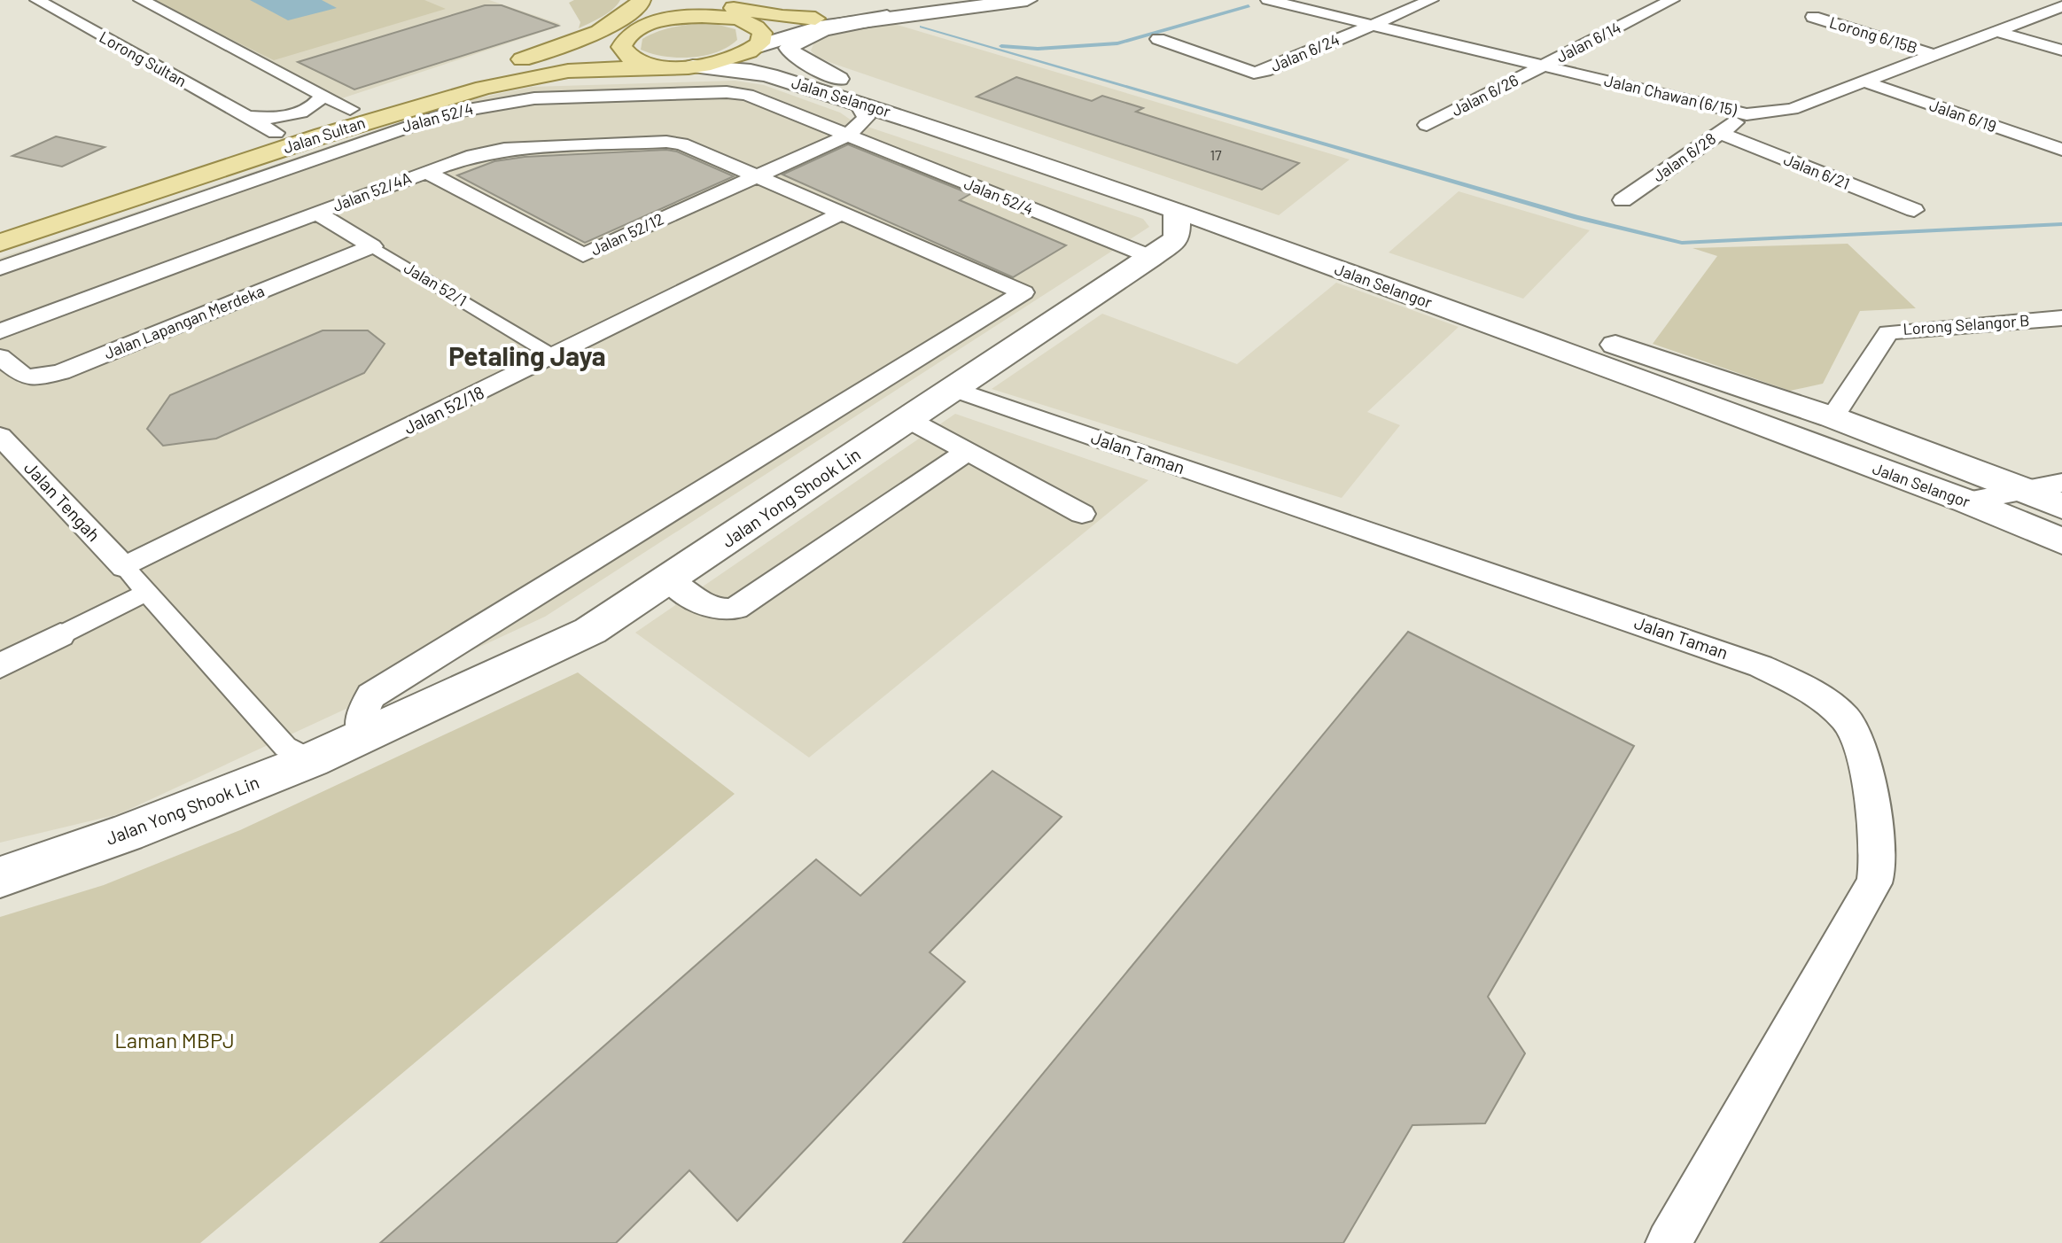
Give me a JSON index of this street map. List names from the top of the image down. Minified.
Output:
{"streets":{"main road":["Jalan Selangor","Jalan Sultan","Jalan Yong Shook Lin"],"street":["Lorong 6/15B","Jalan 6/14","Jalan 6/24","Lorong Sultan","Jalan 6/26","Jalan Chawan (6/15)","Jalan 6/19","Jalan 52/4","Jalan 6/28","Jalan 6/21","Jalan 52/4A","Jalan 52/12","Jalan 52/1","Jalan Lapangan Merdeka","Lorong Selangor B","Jalan 52/18","Jalan Taman","Jalan Tengah"]},"crossings":[["Lorong 6/15B","Jalan Chawan (6/15)"],["Jalan 6/14","Jalan 6/26"],["Jalan 6/14","Jalan Chawan (6/15)"],["Jalan 6/24","Jalan Chawan (6/15)"],["Lorong Sultan","Jalan Sultan"],["Jalan 6/26","Jalan Chawan (6/15)"],["Jalan Chawan (6/15)","Jalan 6/19"],["Jalan Chawan (6/15)","Jalan 6/28"],["Jalan Selangor","Jalan Sultan"],["Jalan Selangor","Lorong Selangor B"],["Jalan Selangor","Jalan Yong Shook Lin"],["Jalan 52/4","Jalan Yong Shook Lin"],["Jalan 6/28","Jalan 6/21"],["Jalan 52/4A","Jalan 52/12"],["Jalan 52/4A","Jalan 52/1"],["Jalan 52/1","Jalan Lapangan Merdeka"],["Jalan 52/1","Jalan 52/18"],["Jalan 52/18","Jalan Tengah"],["Jalan Taman","Jalan Yong Shook Lin"]],"districts":["Petaling Jaya"],"parks":["Laman MBPJ"],"house_numbers":["17"]}
